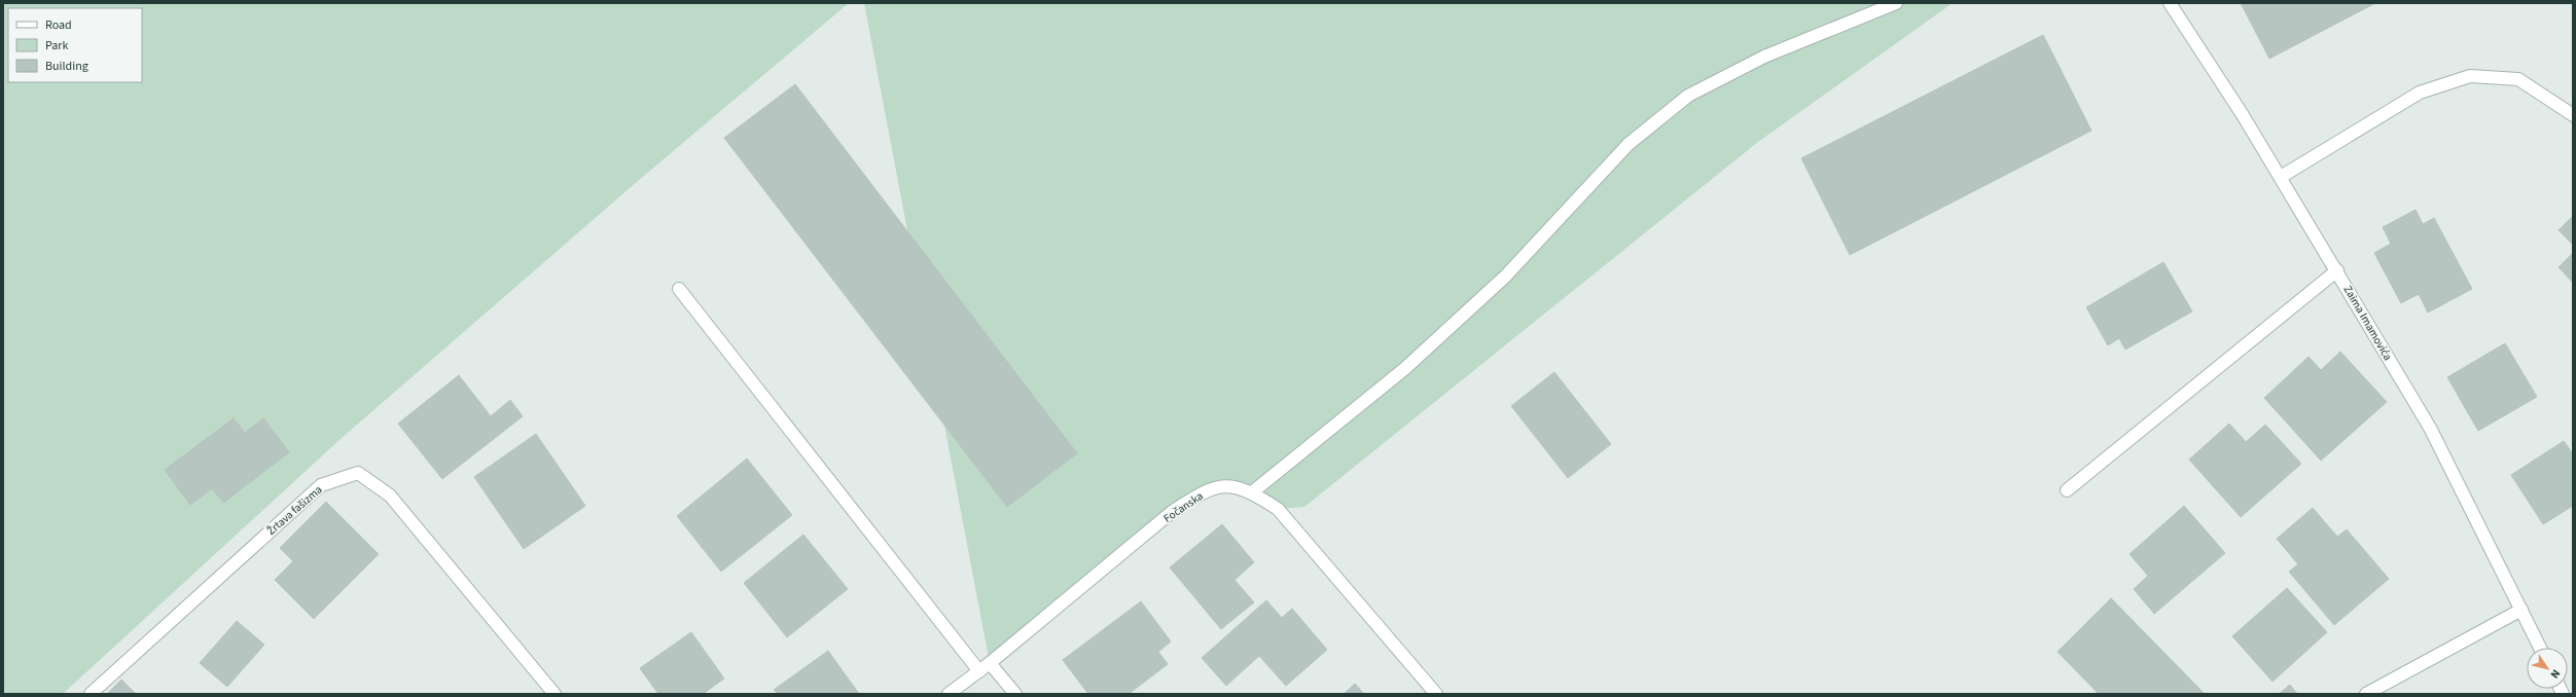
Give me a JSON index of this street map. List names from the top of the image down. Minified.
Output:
{"streets":{"street":["Zaima Imamovića","Fočanska","Žrtava fašizma"]},"legend":["Road","Park","Building"],"north":"bottom right"}
